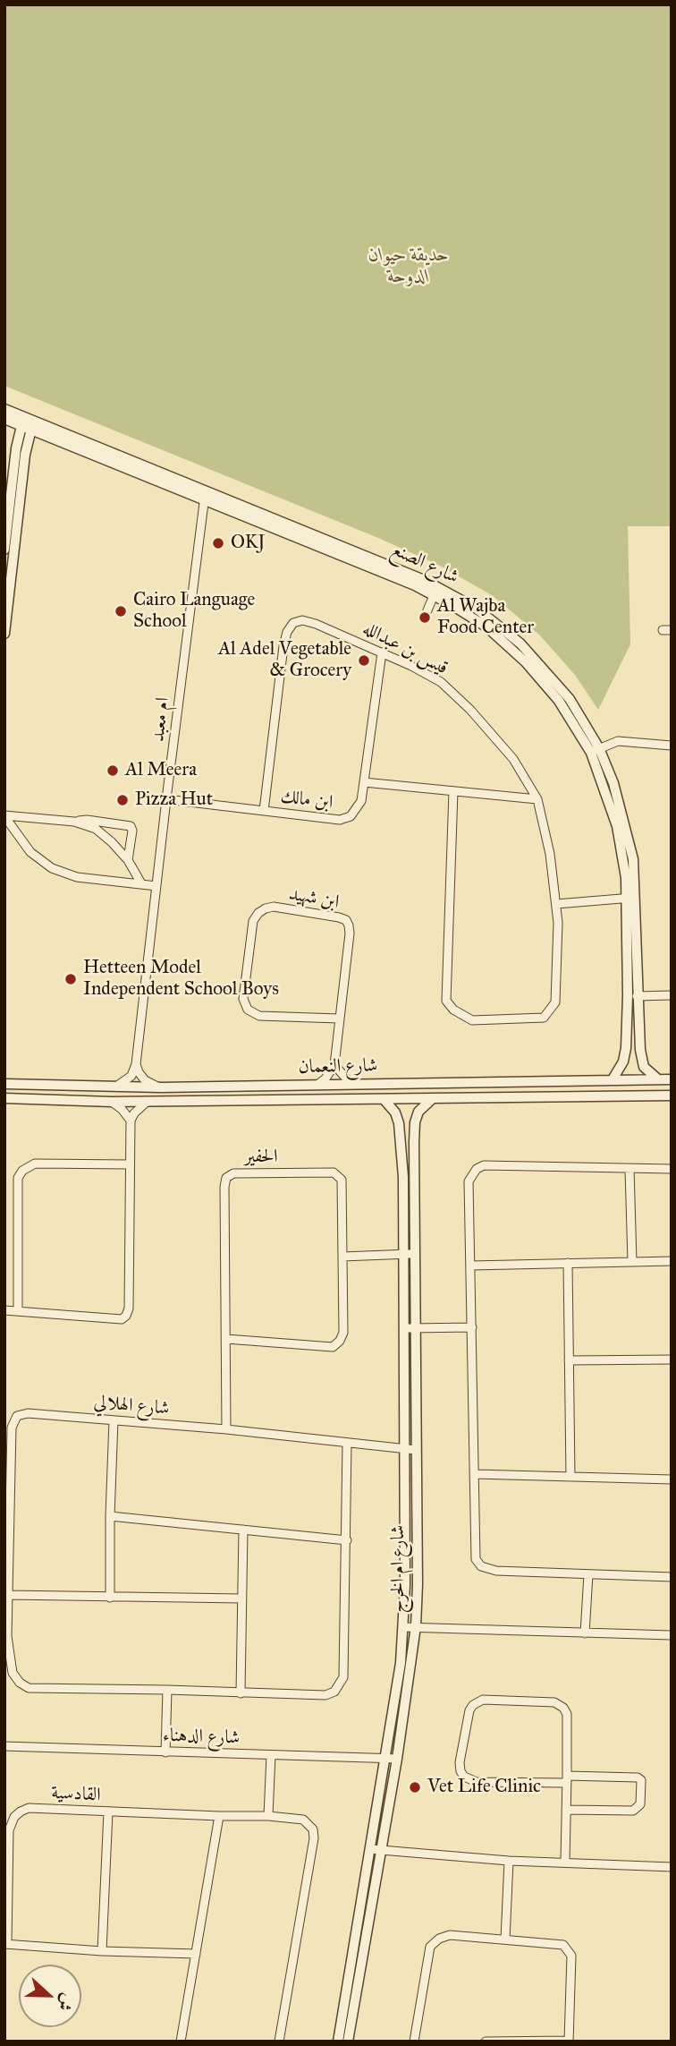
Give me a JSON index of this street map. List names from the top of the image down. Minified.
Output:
{"streets":{"street":["شارع الصنع","قيس بن عبدالله","ام معبد","ابن مالك","ابن شهيد","شارع النعمان","الحفير","شارع الهلالي","شارع ام الخرج","شارع الدهناء","القادسية"]},"crossings":[["شارع الصنع","ام معبد"],["شارع الصنع","شارع النعمان"],["قيس بن عبدالله","ابن مالك"],["ام معبد","ابن مالك"],["شارع النعمان","شارع ام الخرج"],["الحفير","شارع الهلالي"],["شارع الهلالي","شارع ام الخرج"],["شارع ام الخرج","شارع الدهناء"]],"parks":["حديقة حيوان الدوحة"],"places":["OKJ","Cairo Language School","Al Wajba Food Center","Al Adel Vegetable & Grocery","Al Meera","Pizza Hut","Hetteen Model Independent School Boys","Vet Life Clinic"],"north":"right"}
